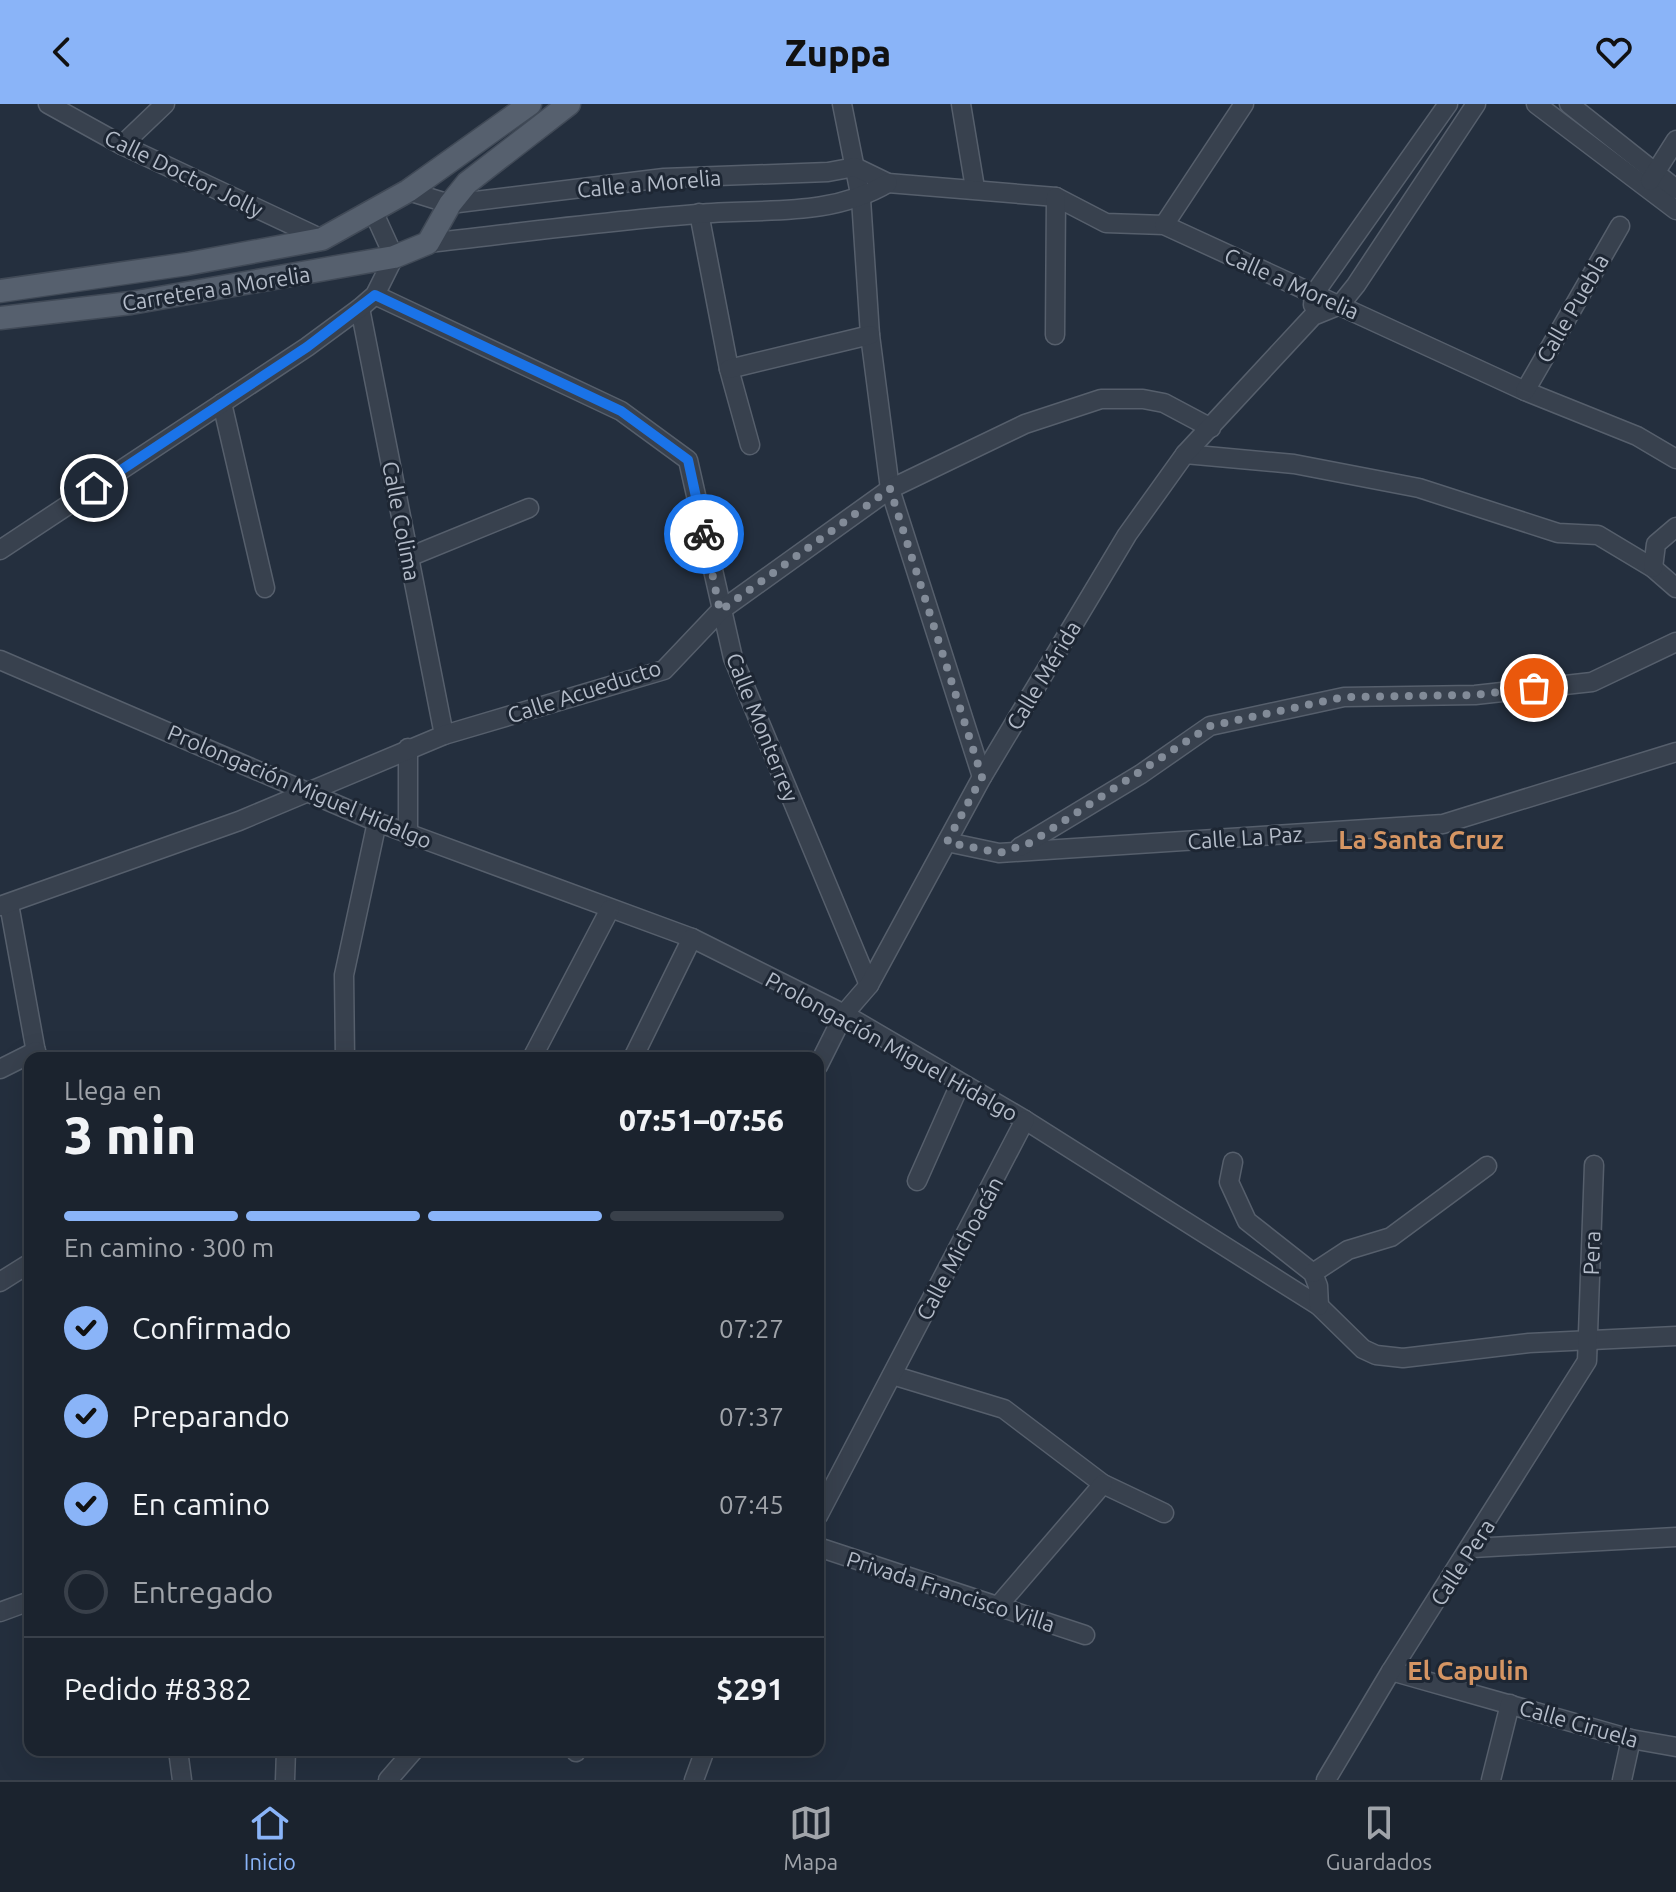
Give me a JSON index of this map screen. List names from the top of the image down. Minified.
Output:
{"streets":{"main road":["Carretera a Morelia"],"street":["Calle Doctor Jolly","Calle a Morelia","Calle Puebla","Calle Colima","Calle Mérida","Calle Acueducto","Calle Monterrey","Prolongación Miguel Hidalgo","Calle La Paz","Calle Michoacán","Pera","Calle Pera","Privada Francisco Villa","Calle Ciruela"]},"crossings":[["Calle Doctor Jolly","Carretera a Morelia"],["Calle a Morelia","Carretera a Morelia"],["Calle a Morelia","Calle Puebla"],["Calle a Morelia","Calle Mérida"],["Calle Colima","Calle Acueducto"],["Calle Mérida","Calle Acueducto"],["Calle Mérida","Calle Monterrey"],["Calle Mérida","Prolongación Miguel Hidalgo"],["Calle Mérida","Calle La Paz"],["Calle Acueducto","Calle Monterrey"],["Calle Acueducto","Prolongación Miguel Hidalgo"],["Prolongación Miguel Hidalgo","Calle Michoacán"],["Prolongación Miguel Hidalgo","Pera"],["Prolongación Miguel Hidalgo","Calle Pera"],["Pera","Calle Pera"],["Calle Pera","Calle Ciruela"]],"districts":["La Santa Cruz","El Capulin"],"page":{"header":"Zuppa","heading":["3 min","Llega en","07:51–07:56"],"panel":["Pedido #8382","$291"],"bar":"En camino · 300 m","list":[["Confirmado","07:27"],["Preparando","07:37"],["En camino","07:45"],"Entregado"],"tabs":["Inicio","Mapa","Guardados"]}}
